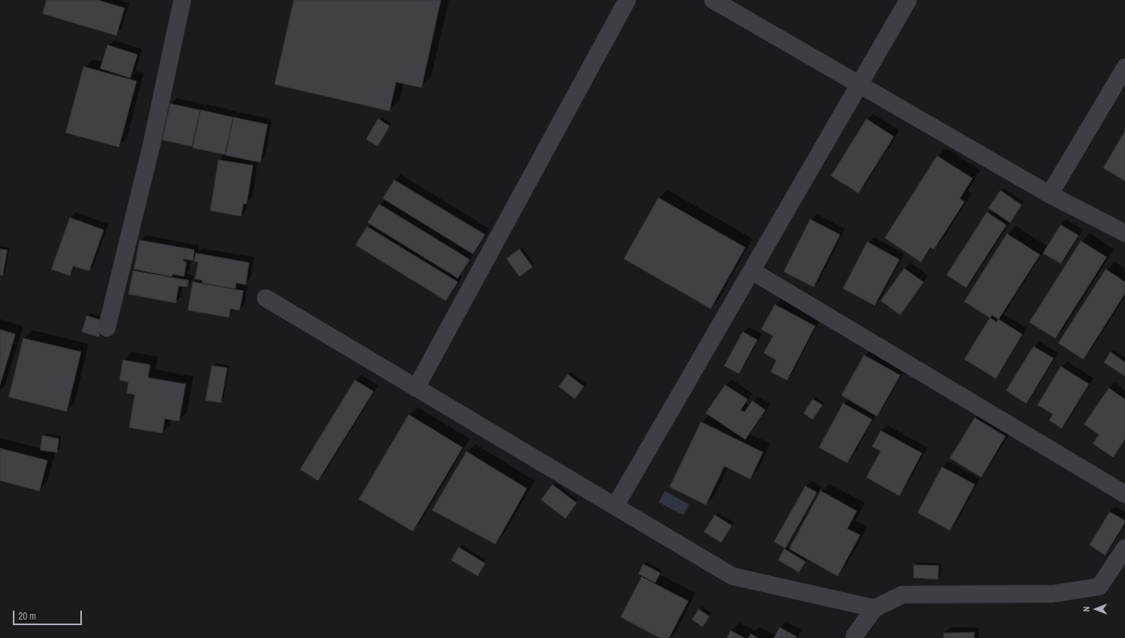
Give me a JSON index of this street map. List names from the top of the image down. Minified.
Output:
{"scale_bar":"20 m","north":"left"}
